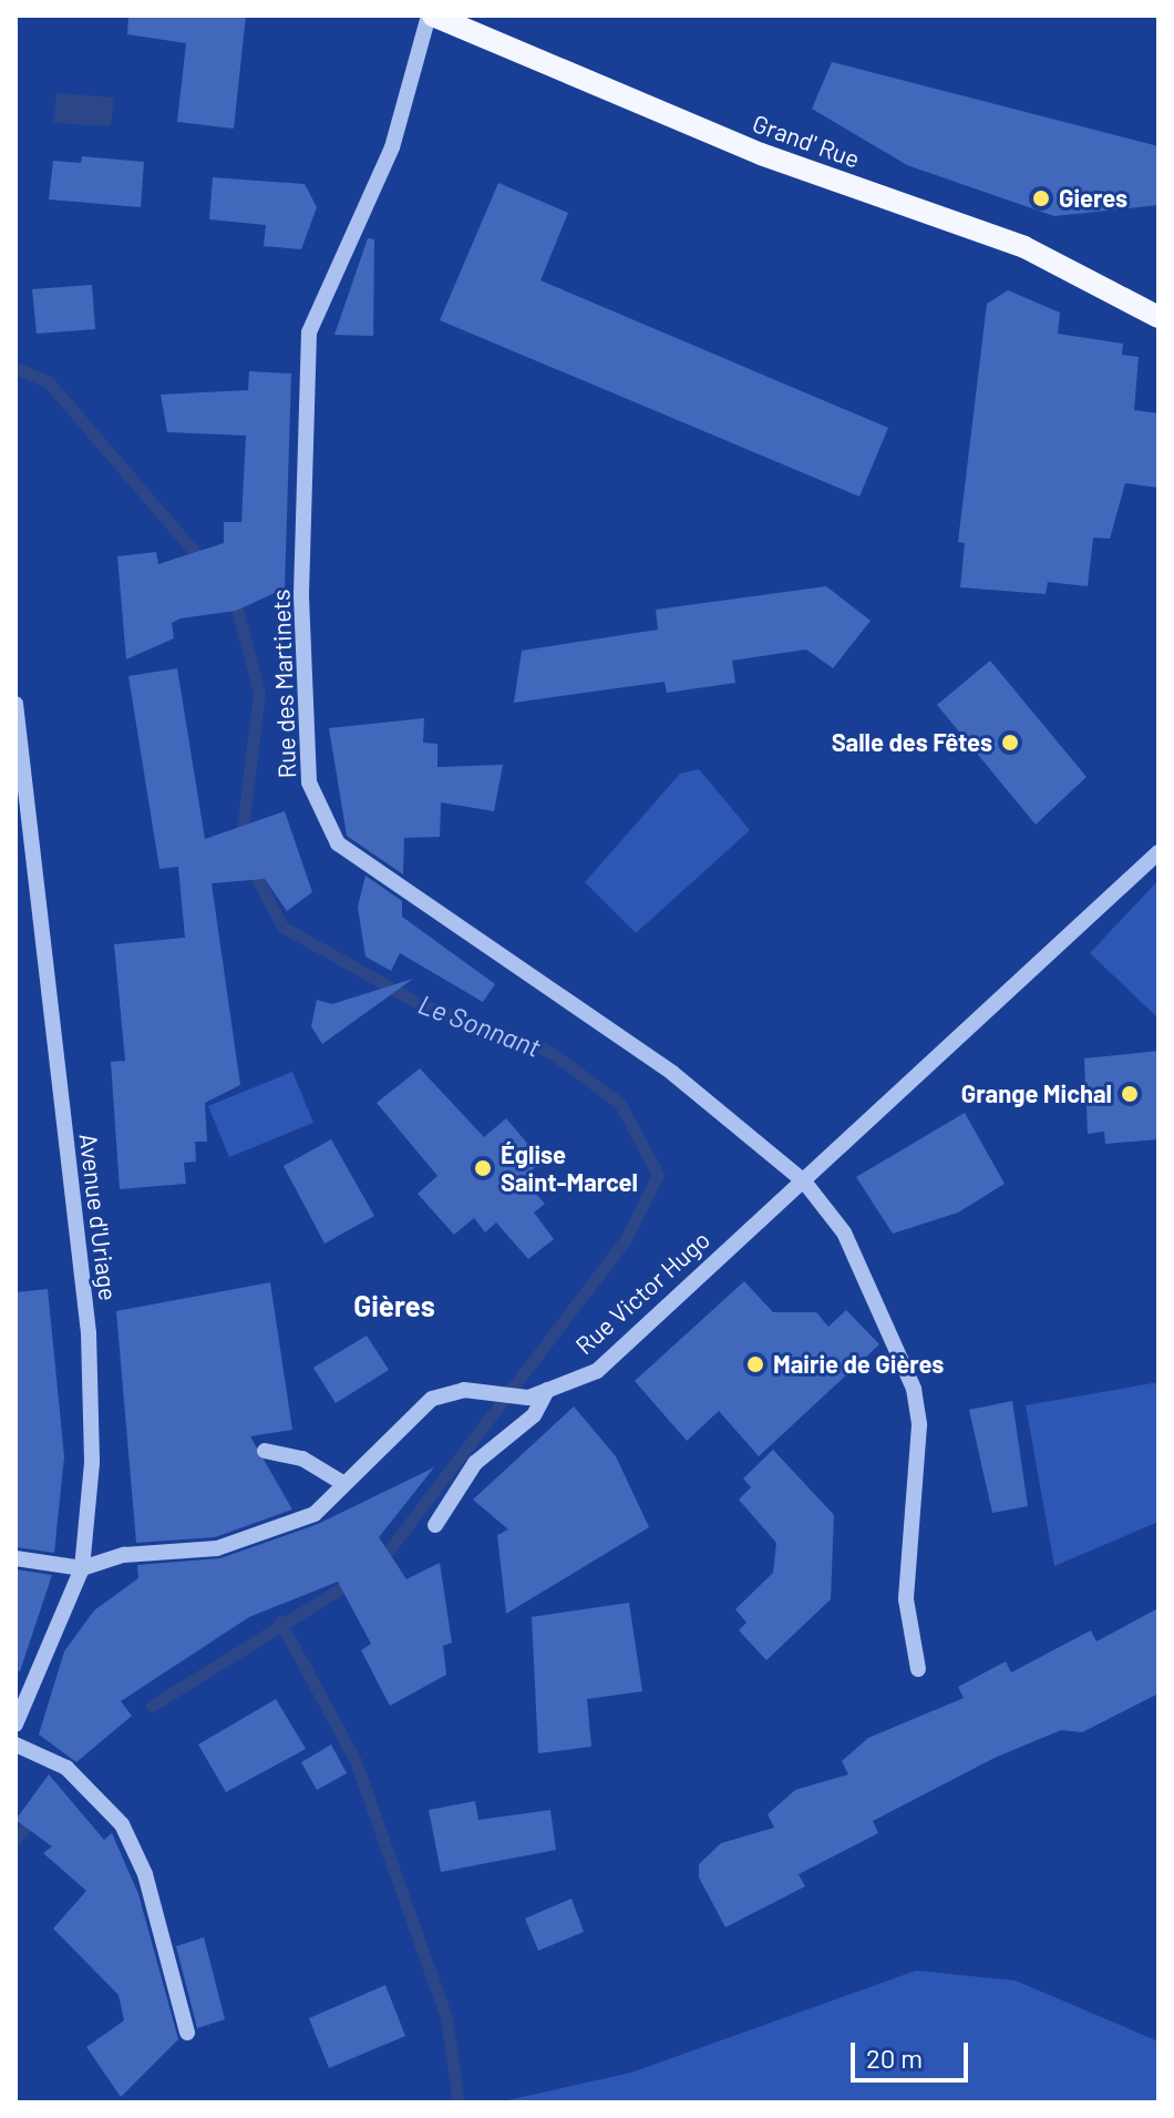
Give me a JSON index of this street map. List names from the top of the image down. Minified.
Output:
{"streets":{"main road":["Grand' Rue"],"street":["Rue des Martinets","Avenue d'Uriage","Rue Victor Hugo"]},"crossings":[["Grand' Rue","Rue des Martinets"],["Rue des Martinets","Rue Victor Hugo"],["Avenue d'Uriage","Rue Victor Hugo"]],"districts":["Gières"],"water":["Le Sonnant"],"places":["Gieres","Salle des Fêtes","Grange Michal","Église Saint-Marcel","Mairie de Gières"],"scale_bar":"20 m"}
